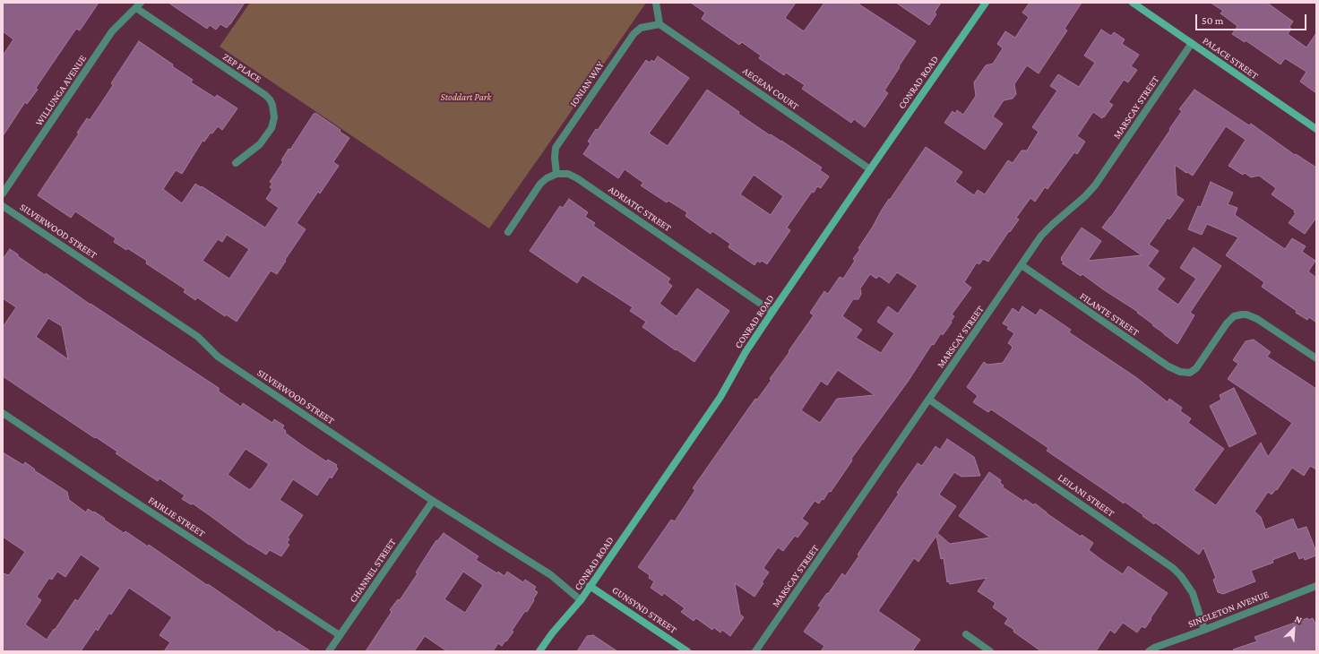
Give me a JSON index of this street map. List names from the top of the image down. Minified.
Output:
{"streets":{"street":["PALACE STREET","ZEP PLACE","CONRAD ROAD","IONIAN WAY","AEGEAN COURT","WILLUNGA AVENUE","MARSCAY STREET","ADRIATIC STREET","SILVERWOOD STREET","FILANTE STREET","LEILANI STREET","FAIRLIE STREET","CHANNEL STREET","SINGLETON AVENUE","GUNSYND STREET"]},"crossings":[["PALACE STREET","MARSCAY STREET"],["ZEP PLACE","WILLUNGA AVENUE"],["CONRAD ROAD","AEGEAN COURT"],["CONRAD ROAD","ADRIATIC STREET"],["CONRAD ROAD","SILVERWOOD STREET"],["CONRAD ROAD","GUNSYND STREET"],["IONIAN WAY","AEGEAN COURT"],["IONIAN WAY","ADRIATIC STREET"],["MARSCAY STREET","FILANTE STREET"],["MARSCAY STREET","LEILANI STREET"],["SILVERWOOD STREET","CHANNEL STREET"],["LEILANI STREET","SINGLETON AVENUE"],["FAIRLIE STREET","CHANNEL STREET"]],"parks":["Stoddart Park"],"scale_bar":"50 m","north":"top right"}
